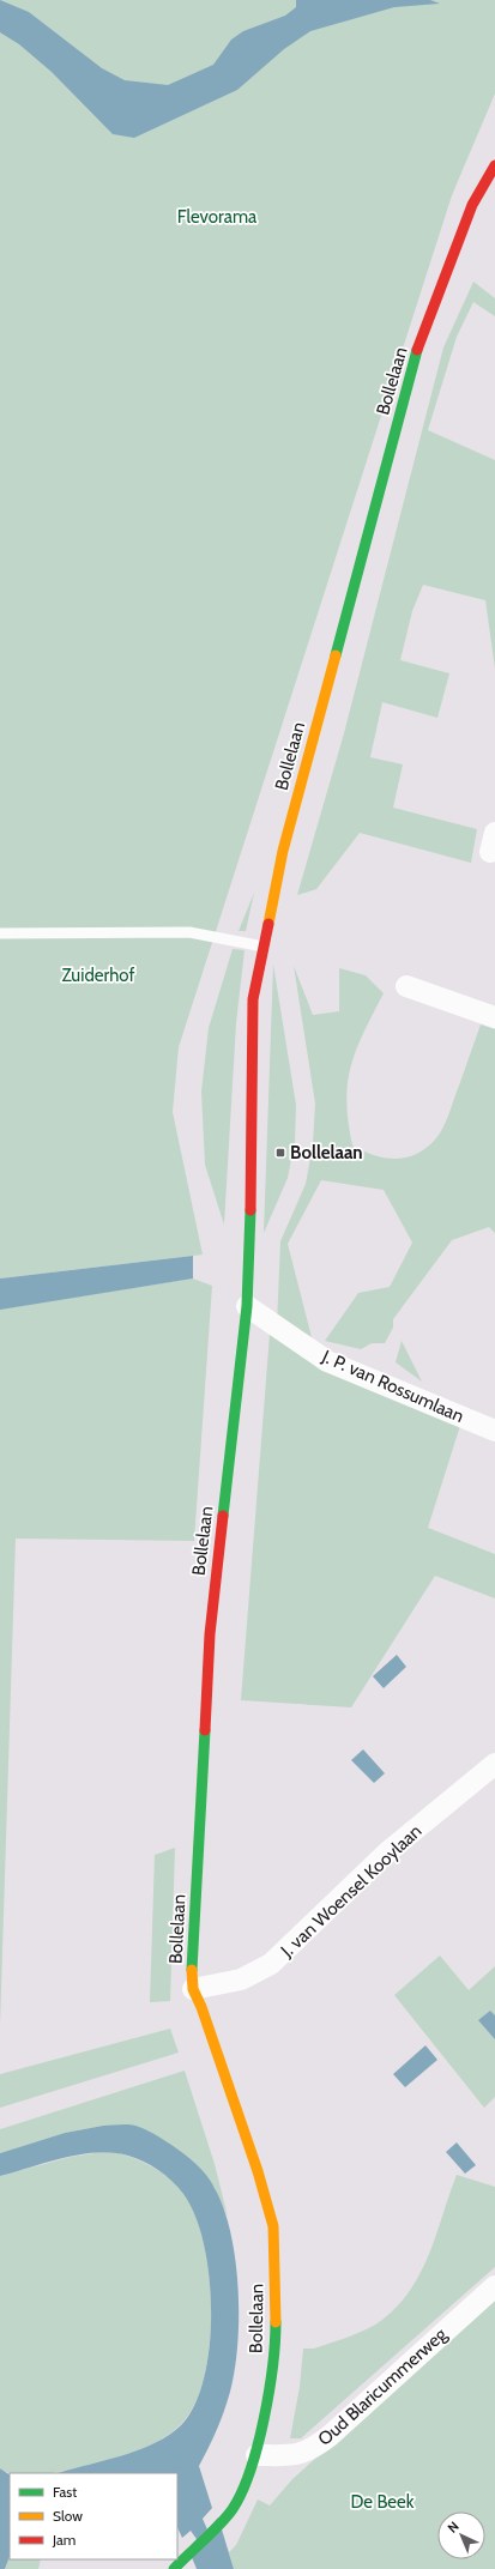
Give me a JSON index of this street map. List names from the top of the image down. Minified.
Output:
{"streets":{"main road":["Bollelaan"],"street":["J. P. van Rossumlaan","J. van Woensel Kooylaan","Oud Blaricummerweg"]},"crossings":[["Bollelaan","J. P. van Rossumlaan"],["Bollelaan","J. van Woensel Kooylaan"],["Bollelaan","Oud Blaricummerweg"]],"parks":["Flevorama","Zuiderhof","De Beek"],"places":{"transit":["Bollelaan"]},"legend":["Fast","Slow","Jam"],"north":"top left"}
